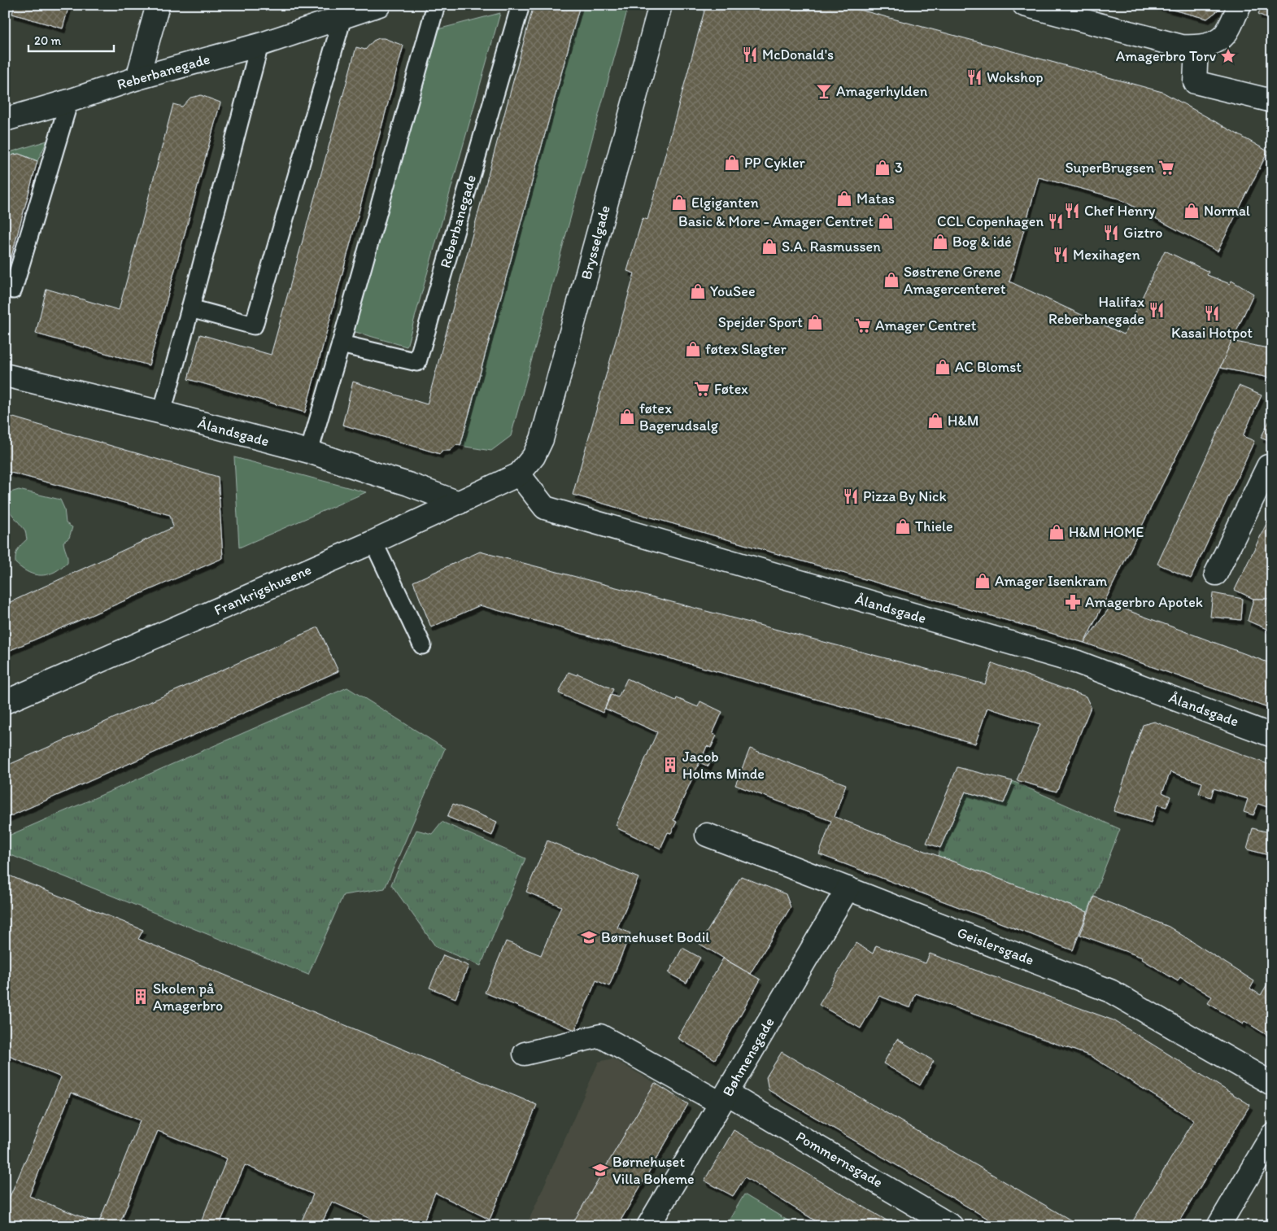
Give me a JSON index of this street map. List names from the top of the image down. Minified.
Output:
{"streets":{"street":["Reberbanegade","Brysselgade","Ålandsgade","Frankrigshusene","Geislersgade","Bøhmensgade","Pommernsgade"]},"crossings":[["Brysselgade","Ålandsgade"],["Brysselgade","Frankrigshusene"],["Ålandsgade","Frankrigshusene"],["Geislersgade","Bøhmensgade"],["Bøhmensgade","Pommernsgade"]],"places":{"restaurant":["McDonald's","Wokshop","Chef Henry","CCL Copenhagen","Giztro","Mexihagen","Halifax Reberbanegade","Kasai Hotpot","Pizza By Nick"],"place":["Amagerbro Torv"],"bar":["Amagerhylden"],"shop":["PP Cykler","3","Matas","Elgiganten","Normal","Basic & More - Amager Centret","Bog & idé","S.A. Rasmussen","Søstrene Grene Amagercenteret","YouSee","Spejder Sport","føtex Slagter","AC Blomst","føtex Bagerudsalg","H&M","Thiele","H&M HOME","Amager Isenkram"],"supermarket":["SuperBrugsen","Amager Centret","Føtex"],"pharmacy":["Amagerbro Apotek"],"building":["Jacob Holms Minde","Skolen på Amagerbro"],"school or university":["Børnehuset Bodil","Børnehuset Villa Boheme"]},"scale_bar":"20 m"}
